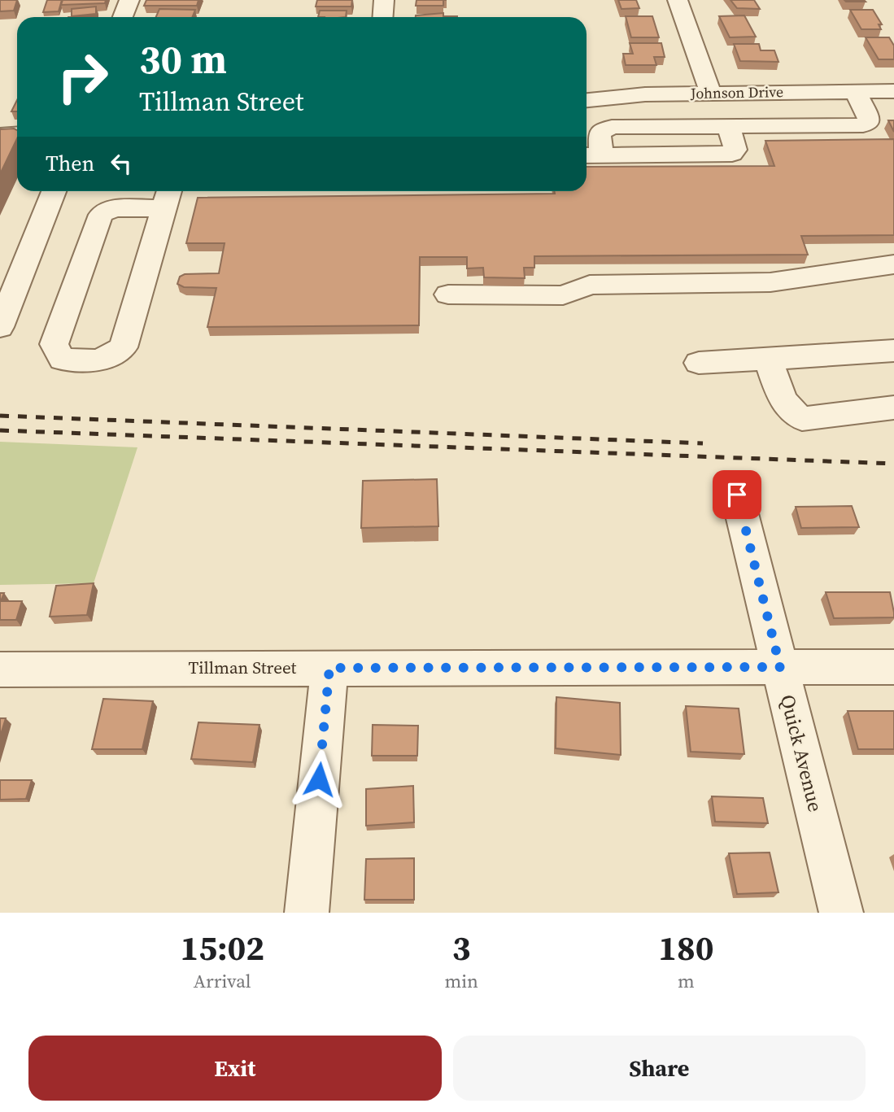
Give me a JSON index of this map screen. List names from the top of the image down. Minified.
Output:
{"streets":{"street":["Johnson Drive","Tillman Street","Quick Avenue"]},"crossings":[["Tillman Street","Quick Avenue"]],"page":{"turn":["30 m","Tillman Street"],"then":"Then","eta":["15:02","Arrival","3","min","180","m"],"buttons":["Exit","Share"]}}
